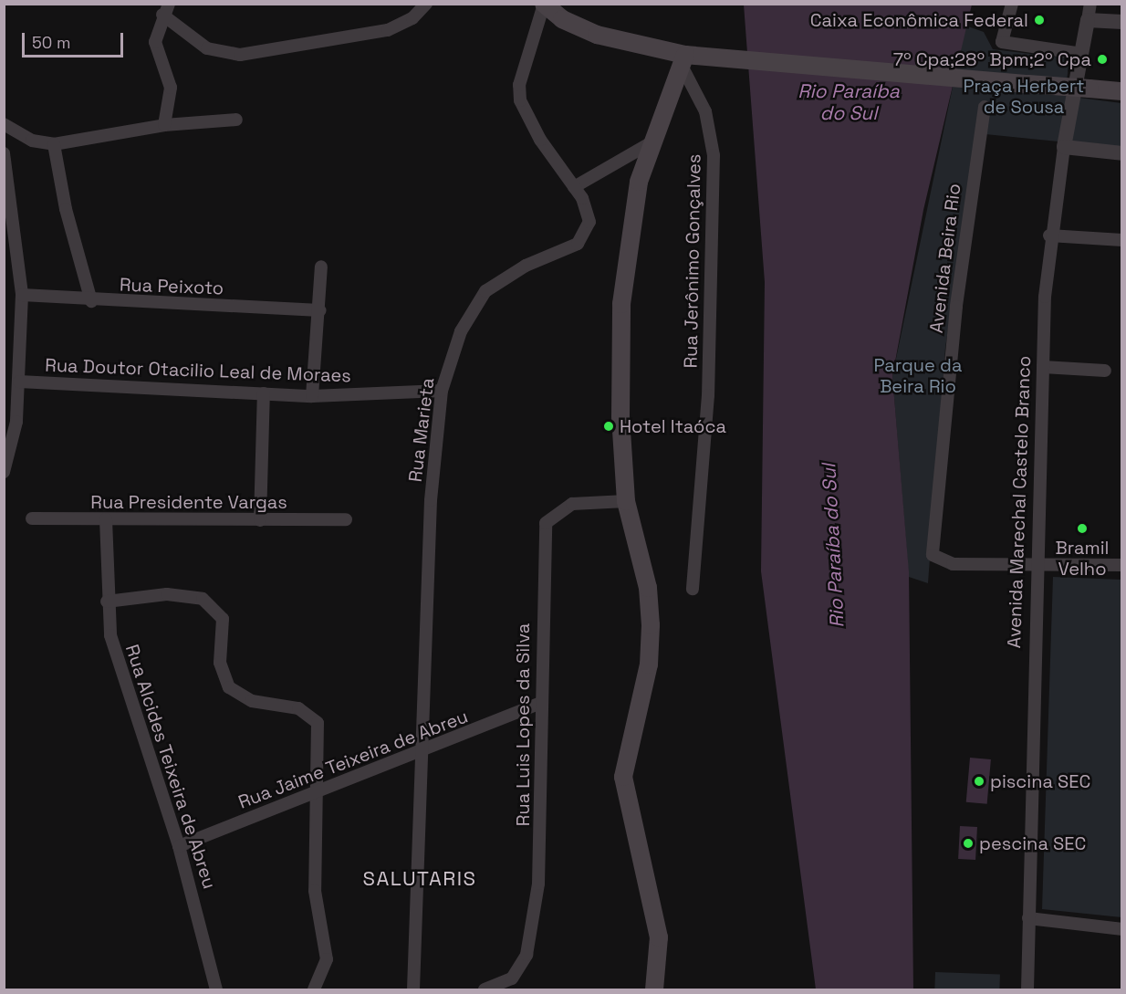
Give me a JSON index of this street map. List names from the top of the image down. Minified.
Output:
{"streets":{"street":["Avenida Beira Rio","Rua Jerônimo Gonçalves","Rua Peixoto","Rua Doutor Otacilio Leal de Moraes","Rua Marieta","Rua Presidente Vargas","Avenida Marechal Castelo Branco","Rua Luis Lopes da Silva","Rua Jaime Teixeira de Abreu","Rua Alcides Teixeira de Abreu"]},"crossings":[["Avenida Beira Rio","Avenida Marechal Castelo Branco"],["Rua Doutor Otacilio Leal de Moraes","Rua Marieta"],["Rua Marieta","Rua Jaime Teixeira de Abreu"],["Rua Presidente Vargas","Rua Alcides Teixeira de Abreu"],["Rua Luis Lopes da Silva","Rua Jaime Teixeira de Abreu"],["Rua Jaime Teixeira de Abreu","Rua Alcides Teixeira de Abreu"]],"districts":["SALUTARIS"],"water":["Rio Paraíba do Sul"],"parks":["Praça Herbert de Sousa","Parque da Beira Rio"],"places":["Caixa Econômica Federal","7º Cpa;28º Bpm;2º Cpa","Hotel Itaóca","Bramil Velho","piscina SEC","pescina SEC"],"scale_bar":"50 m"}
